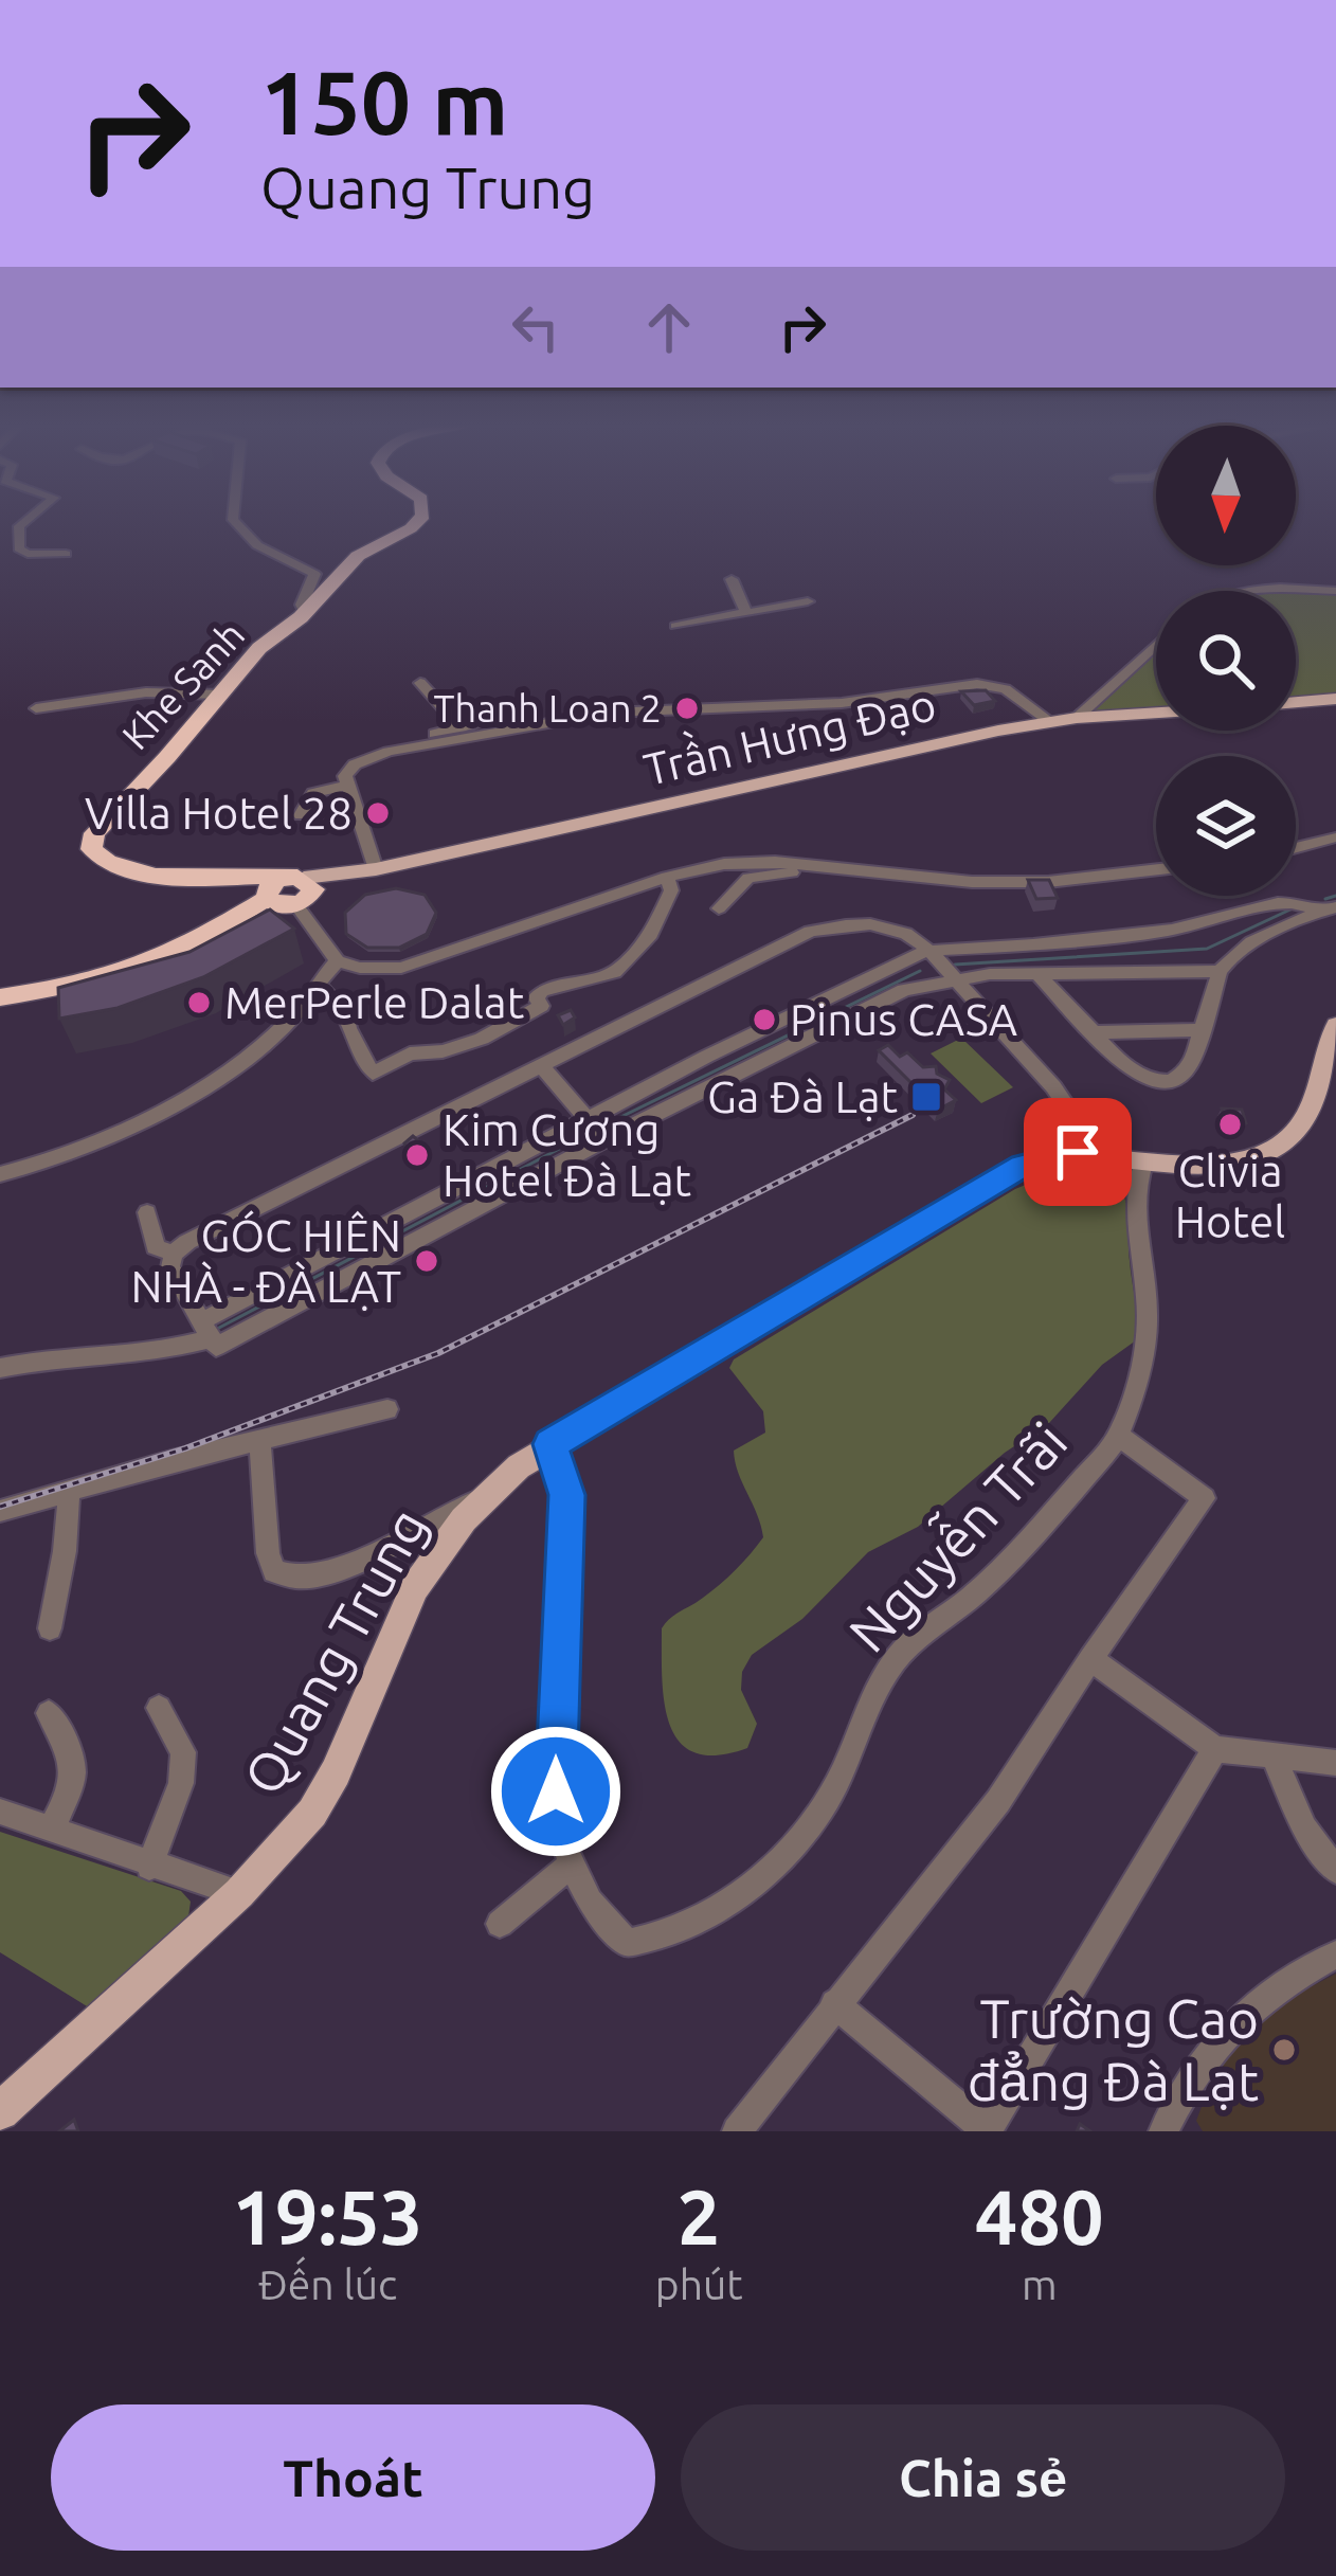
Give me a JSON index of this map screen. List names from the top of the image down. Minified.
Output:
{"streets":{"highway":["Khe Sanh"],"main road":["Trần Hưng Đạo","Quang Trung"],"street":["Nguyễn Trãi"]},"crossings":[["Khe Sanh","Trần Hưng Đạo"],["Nguyễn Trãi","Quang Trung"]],"places":{"other":["Thanh Loan 2","Villa Hotel 28","MerPerle Dalat","Pinus CASA","Clivia Hotel","Kim Cương Hotel Đà Lạt","GÓC HIÊN NHÀ - ĐÀ LẠT","Trường Cao đẳng Đà Lạt"],"transit":["Ga Đà Lạt"]},"north":"bottom","page":{"turn":["150 m","Quang Trung"],"eta":["19:53","Đến lúc","2","phút","480","m"],"buttons":["Thoát","Chia sẻ"]}}
